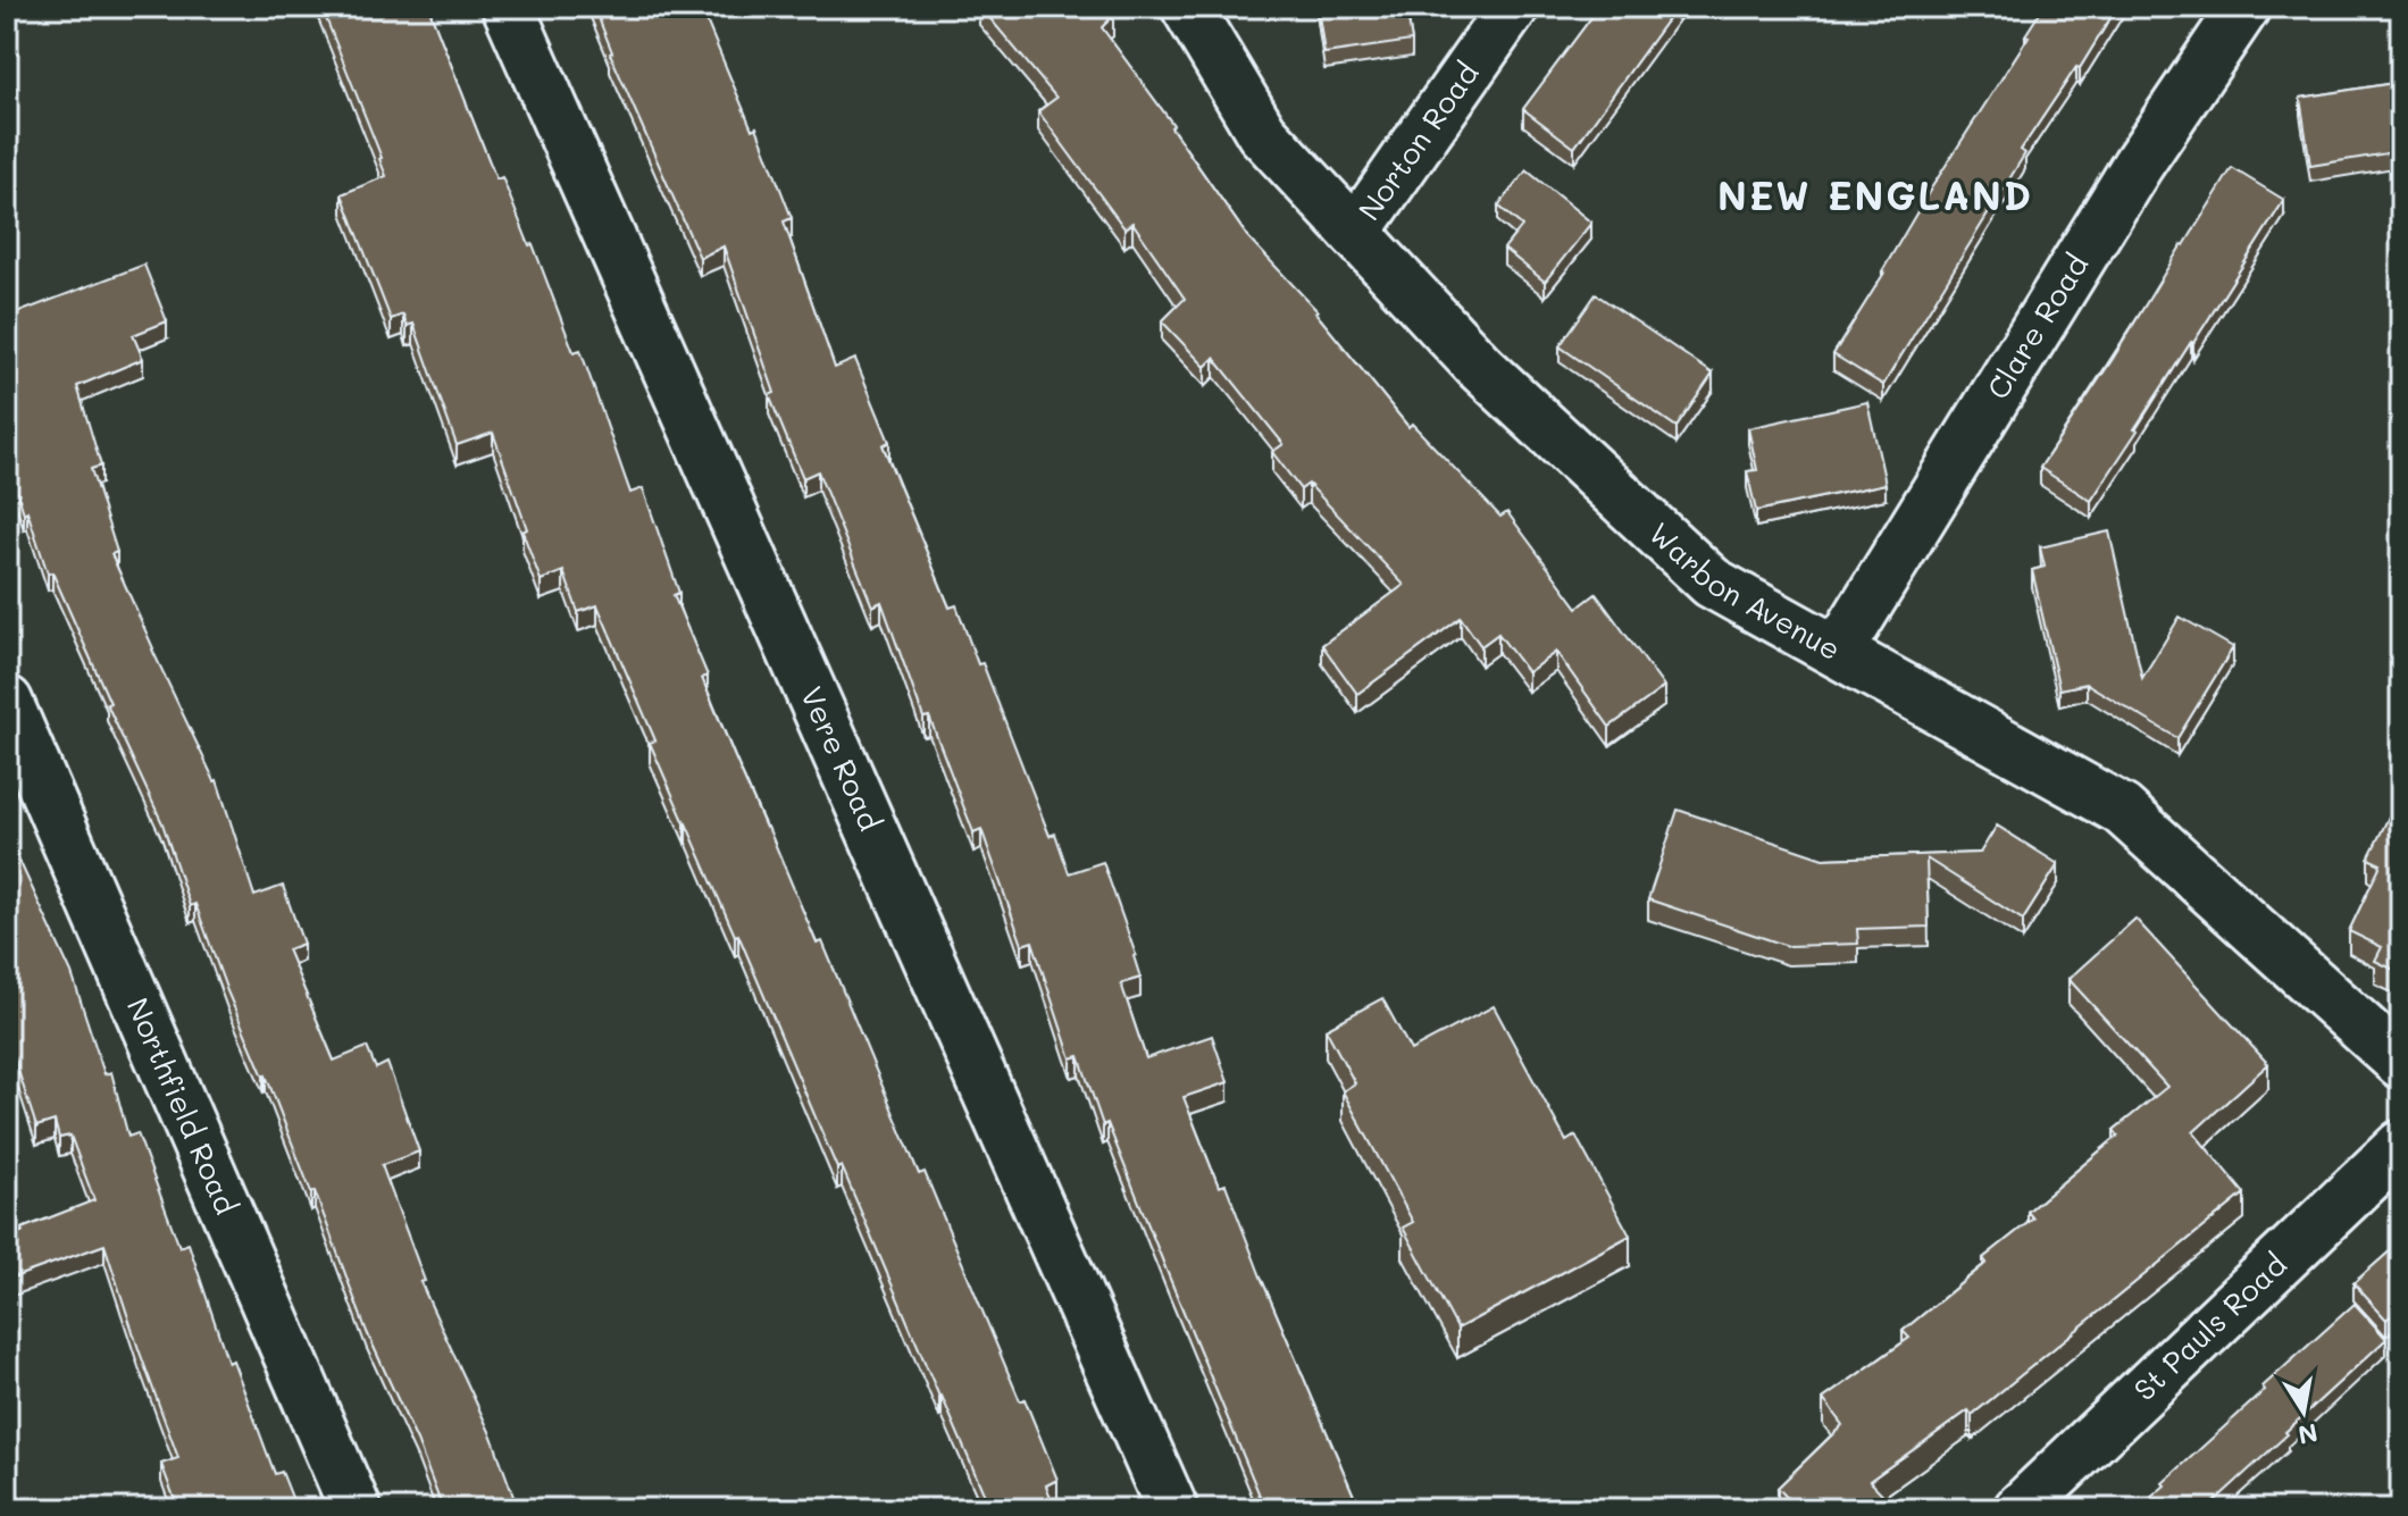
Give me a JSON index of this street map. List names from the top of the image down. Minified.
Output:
{"streets":{"street":["Norton Road","Clare Road","Warbon Avenue","Vere Road","Northfield Road","St Pauls Road"]},"crossings":[["Norton Road","Warbon Avenue"],["Clare Road","Warbon Avenue"]],"districts":["NEW ENGLAND"],"north":"bottom"}
